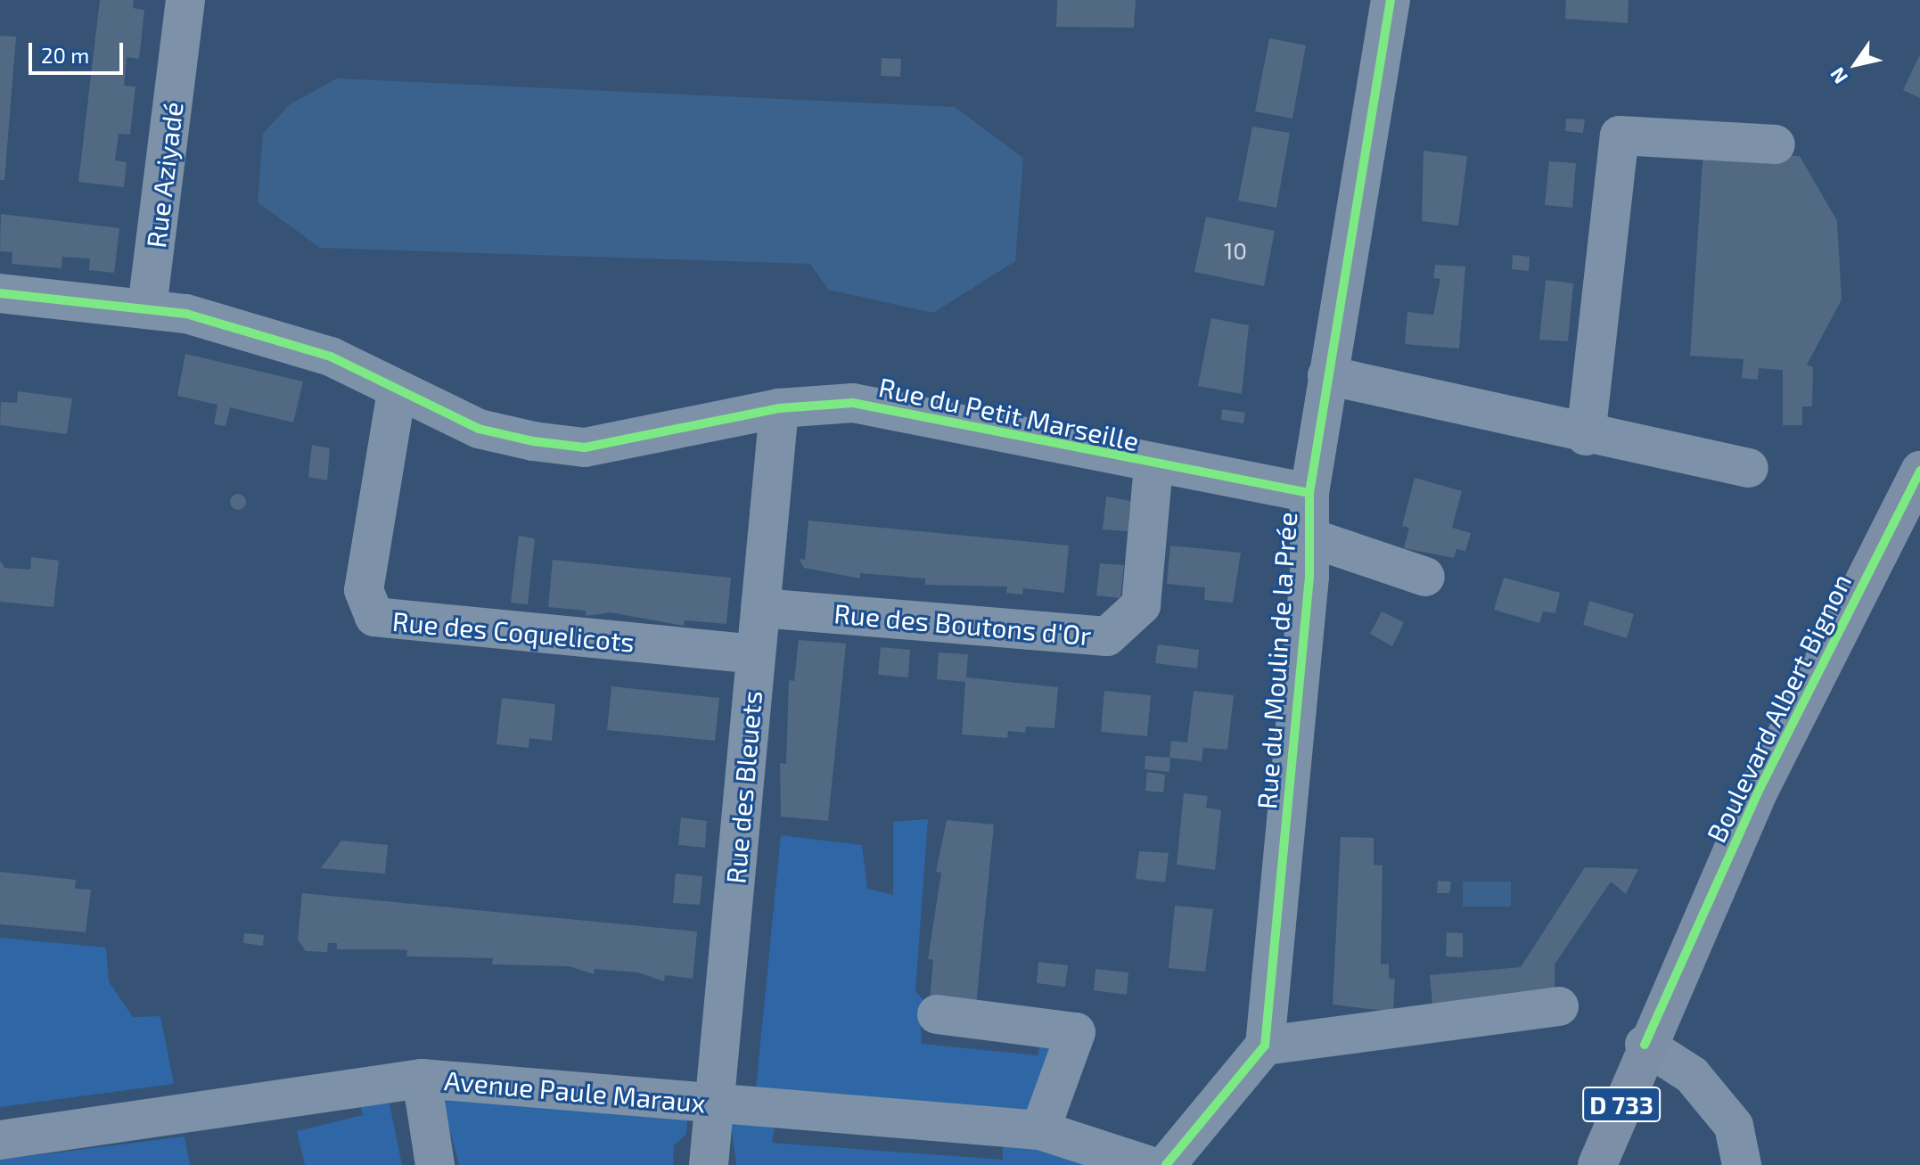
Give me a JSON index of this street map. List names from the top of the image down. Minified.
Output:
{"streets":{"main road":["Boulevard Albert Bignon","D 733"],"street":["Rue Aziyadé","Rue du Petit Marseille","Rue des Boutons d'Or","Rue des Coquelicots","Rue du Moulin de la Prée","Rue des Bleuets","Avenue Paule Maraux"]},"crossings":[["Rue Aziyadé","Rue du Petit Marseille"],["Rue du Petit Marseille","Rue des Boutons d'Or"],["Rue du Petit Marseille","Rue des Coquelicots"],["Rue du Petit Marseille","Rue du Moulin de la Prée"],["Rue du Petit Marseille","Rue des Bleuets"],["Rue des Boutons d'Or","Rue des Bleuets"],["Rue des Coquelicots","Rue des Bleuets"],["Rue des Bleuets","Avenue Paule Maraux"]],"house_numbers":["10"],"scale_bar":"20 m","north":"bottom left"}
